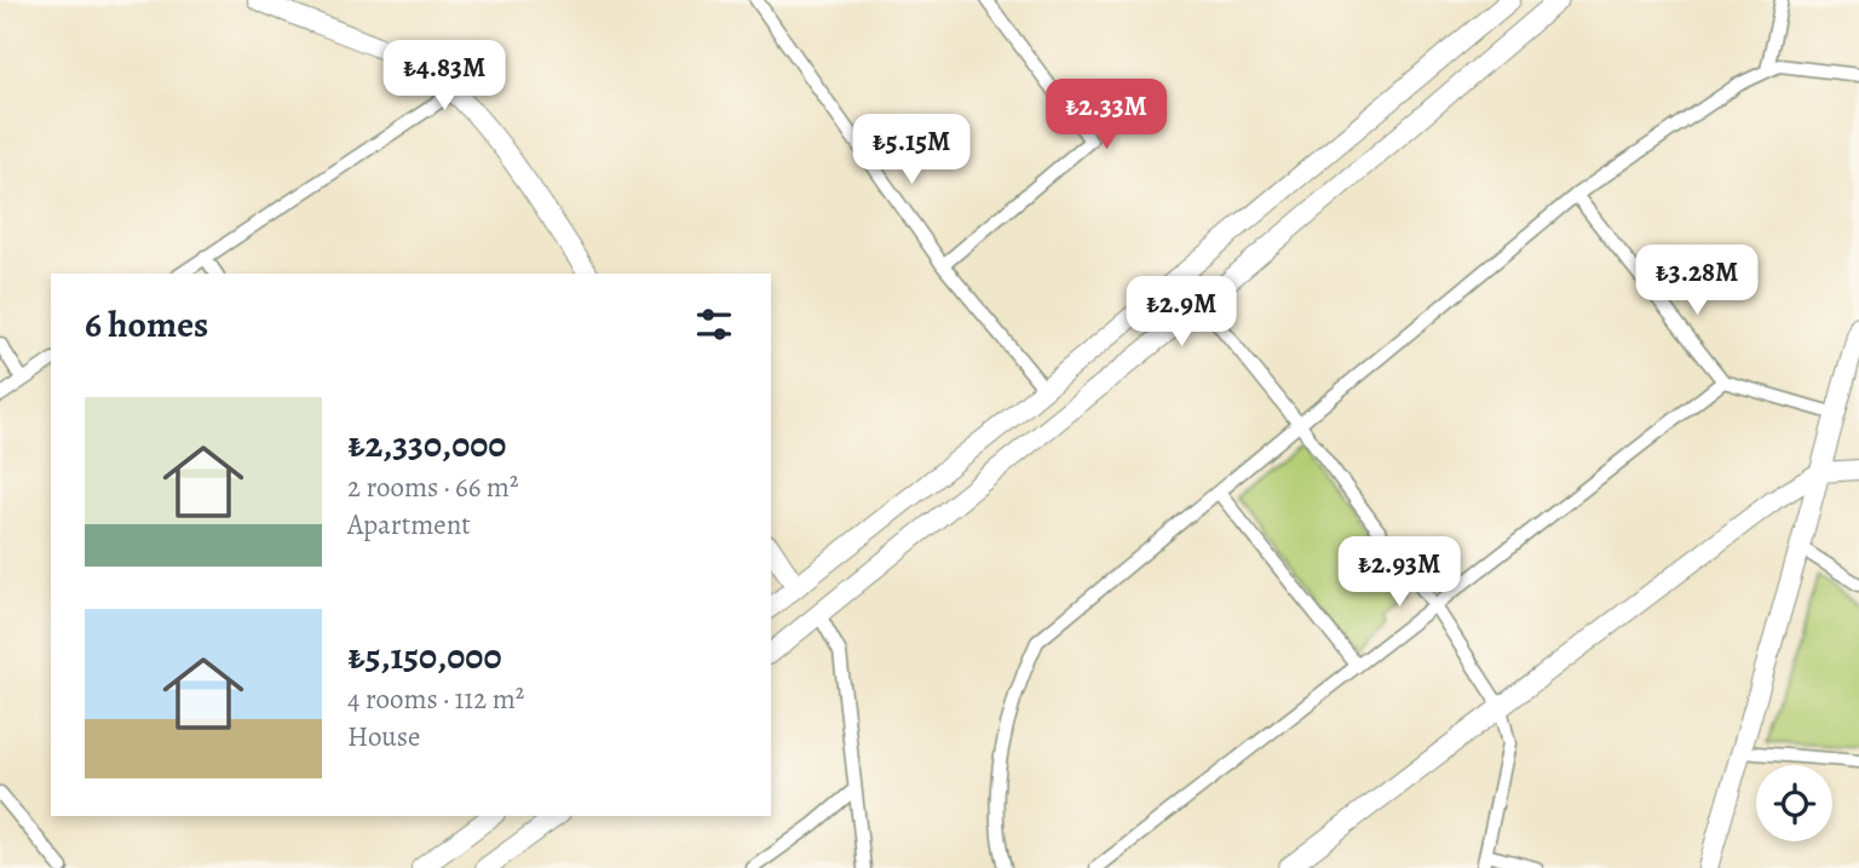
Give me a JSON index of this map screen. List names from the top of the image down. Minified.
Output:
{"page":{"price":["₺4.83M","₺2.33M","₺5.15M","₺3.28M","₺2.9M","₺2.93M"],"heading":"6 homes","list":[{"name":"₺2,330,000","note":"2 rooms · 66 m² · Apartment"},{"name":"₺5,150,000","note":"4 rooms · 112 m² · House"}]}}
